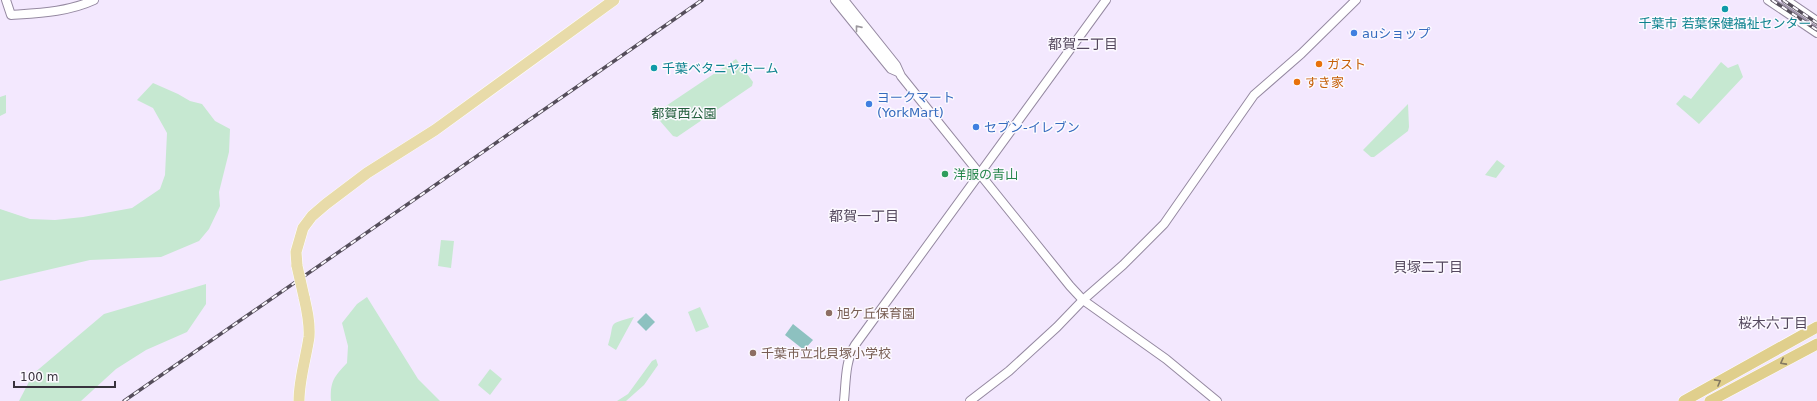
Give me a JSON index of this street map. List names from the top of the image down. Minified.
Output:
{"districts":["都賀二丁目","都賀一丁目","貝塚二丁目","桜木六丁目"],"parks":["都賀西公園"],"places":["千葉市 若葉保健福祉センター","auショップ","ガスト","千葉ベタニヤホーム","すき家","ヨークマート (YorkMart)","セブン-イレブン","洋服の青山","旭ケ丘保育園","千葉市立北貝塚小学校"],"scale_bar":"100 m"}
